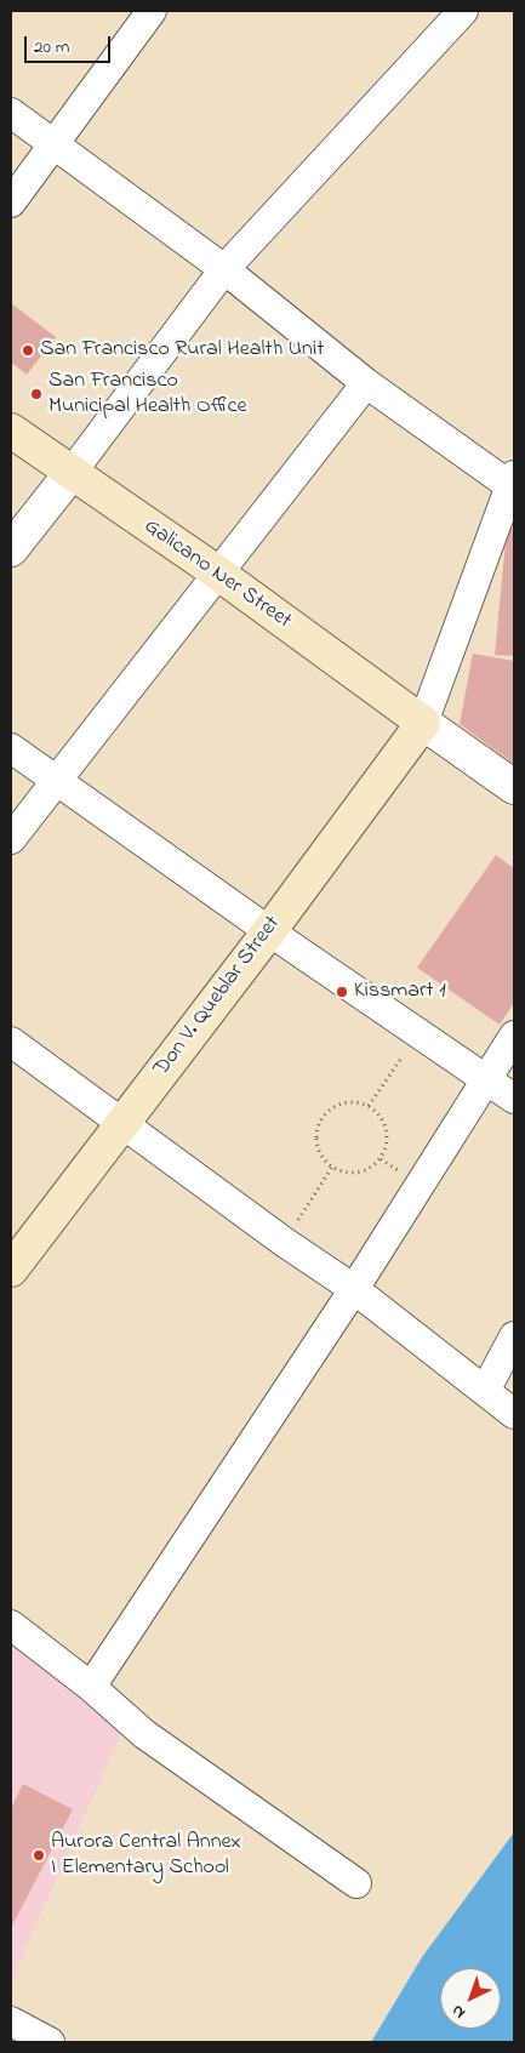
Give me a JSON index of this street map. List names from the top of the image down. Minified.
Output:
{"streets":{"main road":["Galicano Ner Street","Don V. Queblar Street"]},"crossings":[["Galicano Ner Street","Don V. Queblar Street"]],"places":["San Francisco Rural Health Unit","San Francisco Municipal Health Office","Kissmart 1","Aurora Central Annex I Elementary School"],"scale_bar":"20 m","north":"bottom left"}
